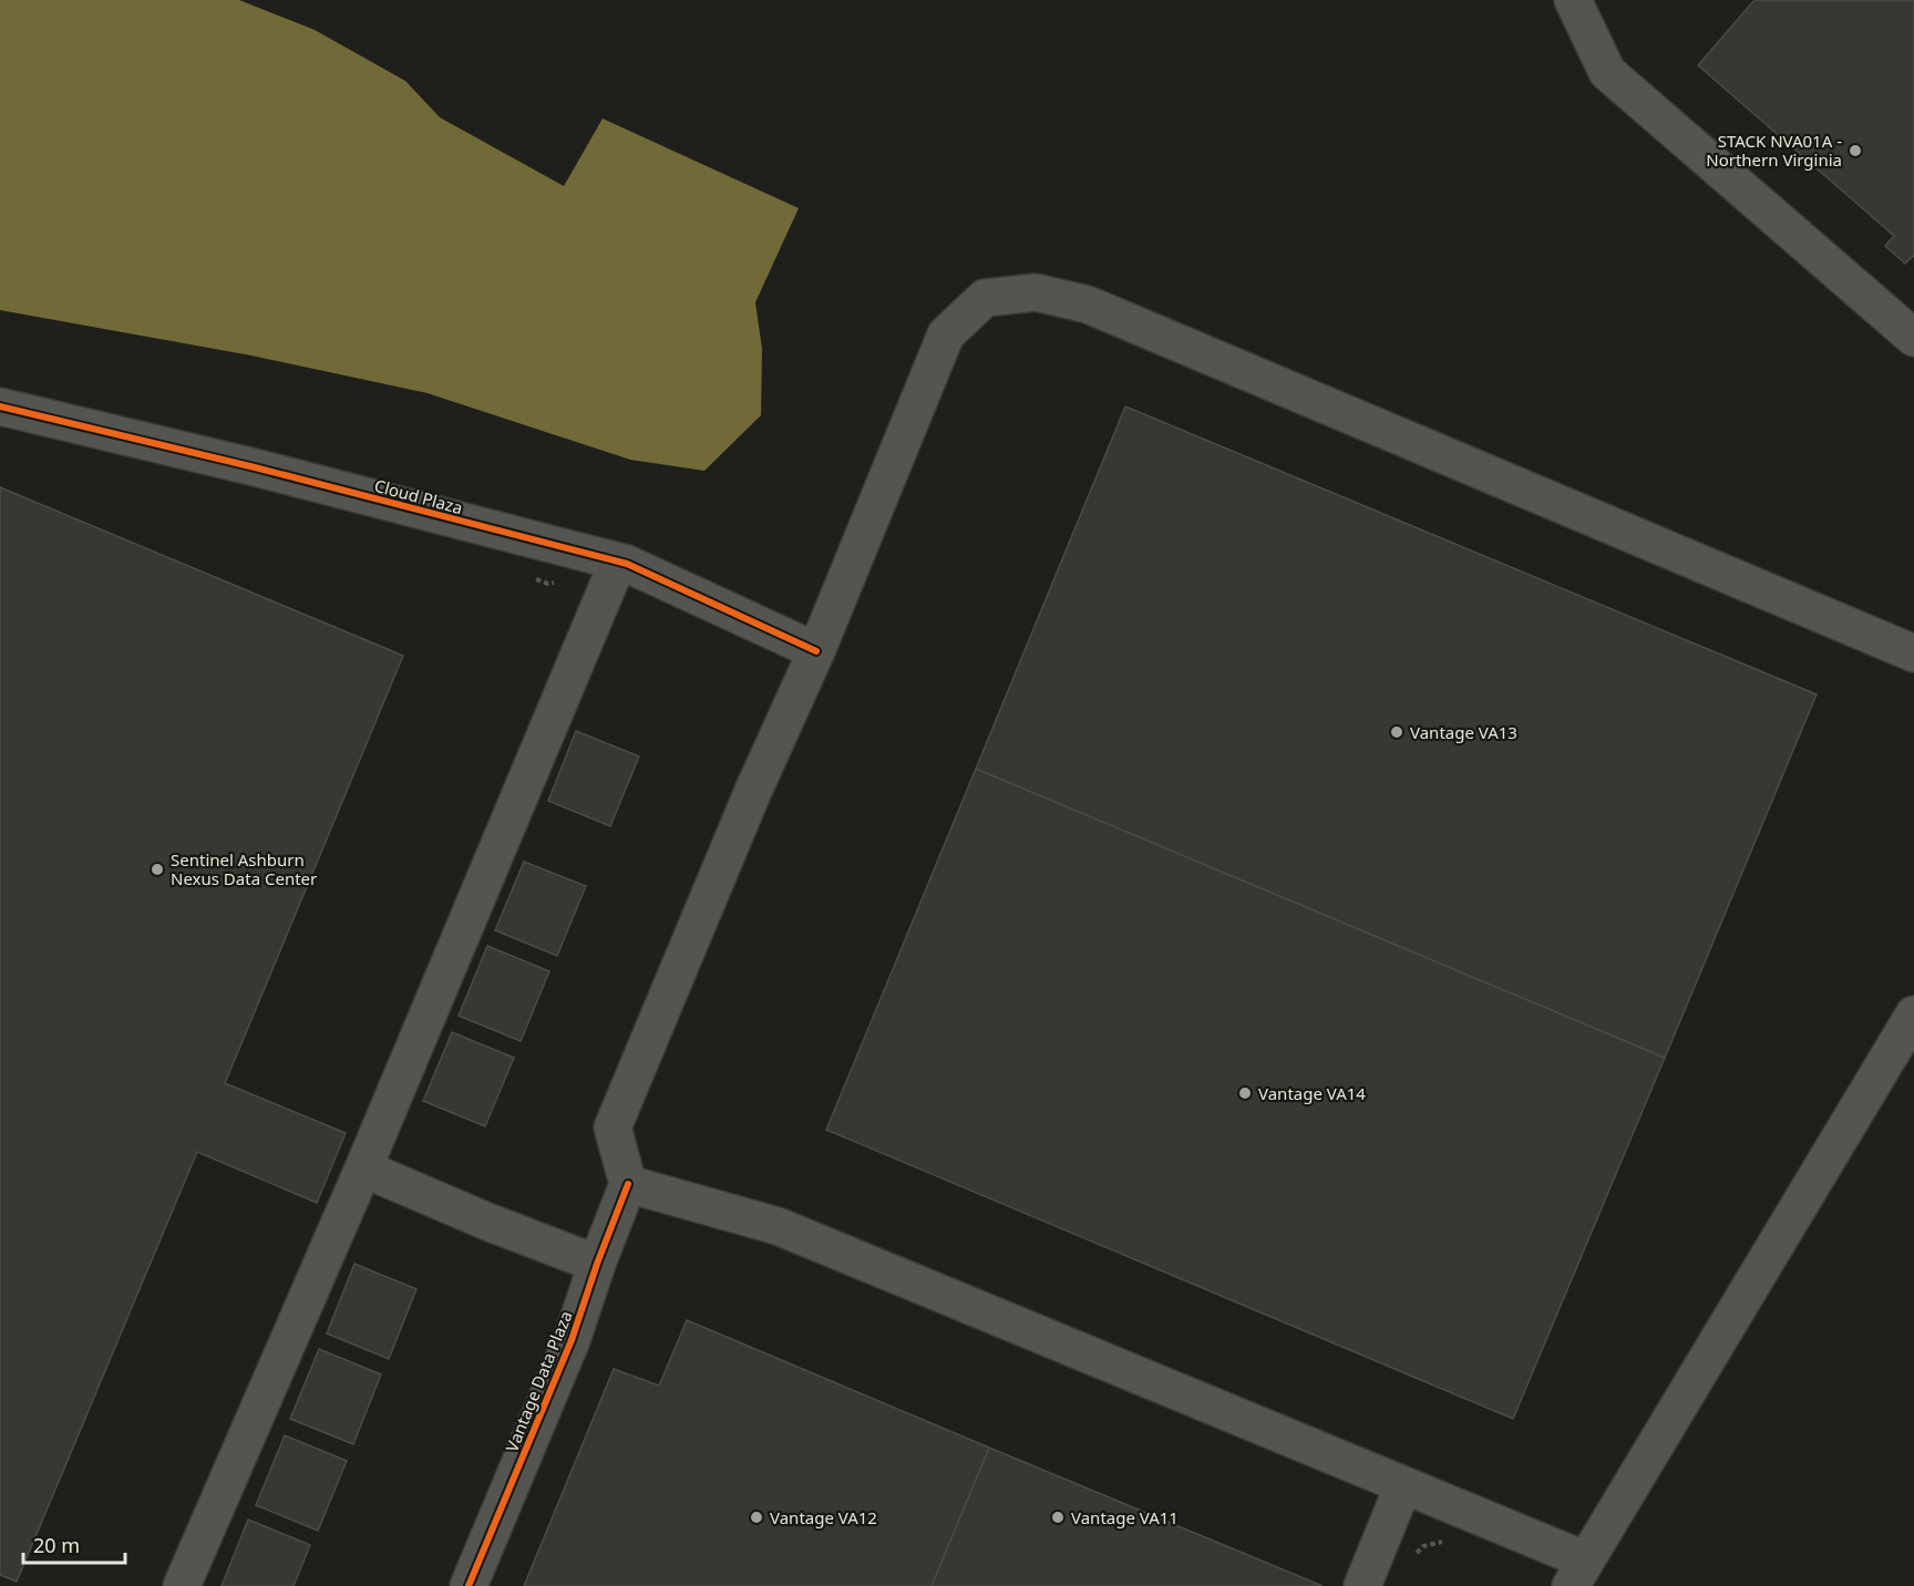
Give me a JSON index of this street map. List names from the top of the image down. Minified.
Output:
{"streets":{"street":["Cloud Plaza","Vantage Data Plaza"]},"places":["STACK NVA01A - Northern Virginia","Vantage VA13","Sentinel Ashburn Nexus Data Center","Vantage VA14","Vantage VA12","Vantage VA11"],"scale_bar":"20 m"}
